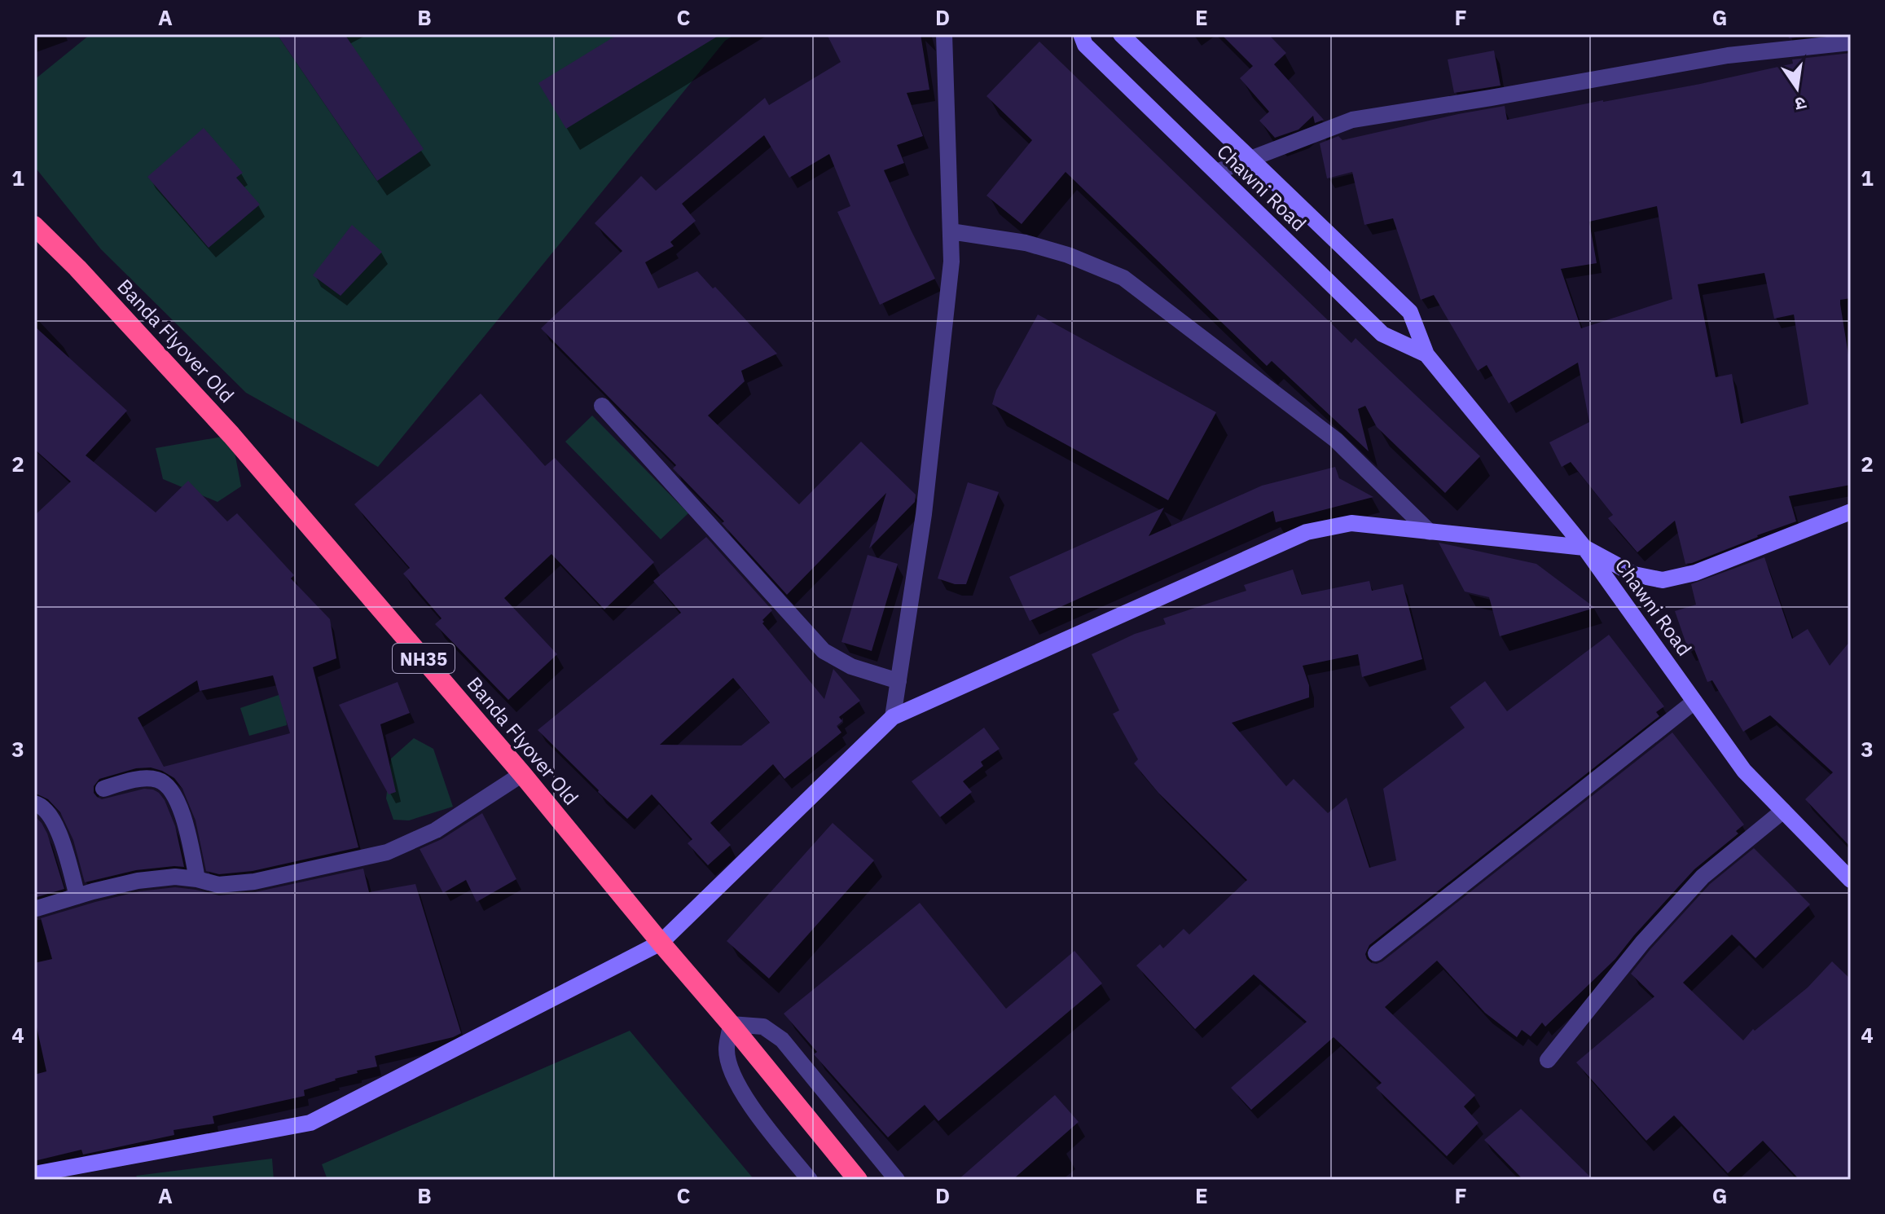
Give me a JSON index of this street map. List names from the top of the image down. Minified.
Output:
{"streets":{"highway":["Banda Flyover Old","NH35"],"street":["Chawni Road"]},"north":"bottom","grid":{"columns":["A","B","C","D","E","F","G"],"rows":["1","2","3","4"]}}
